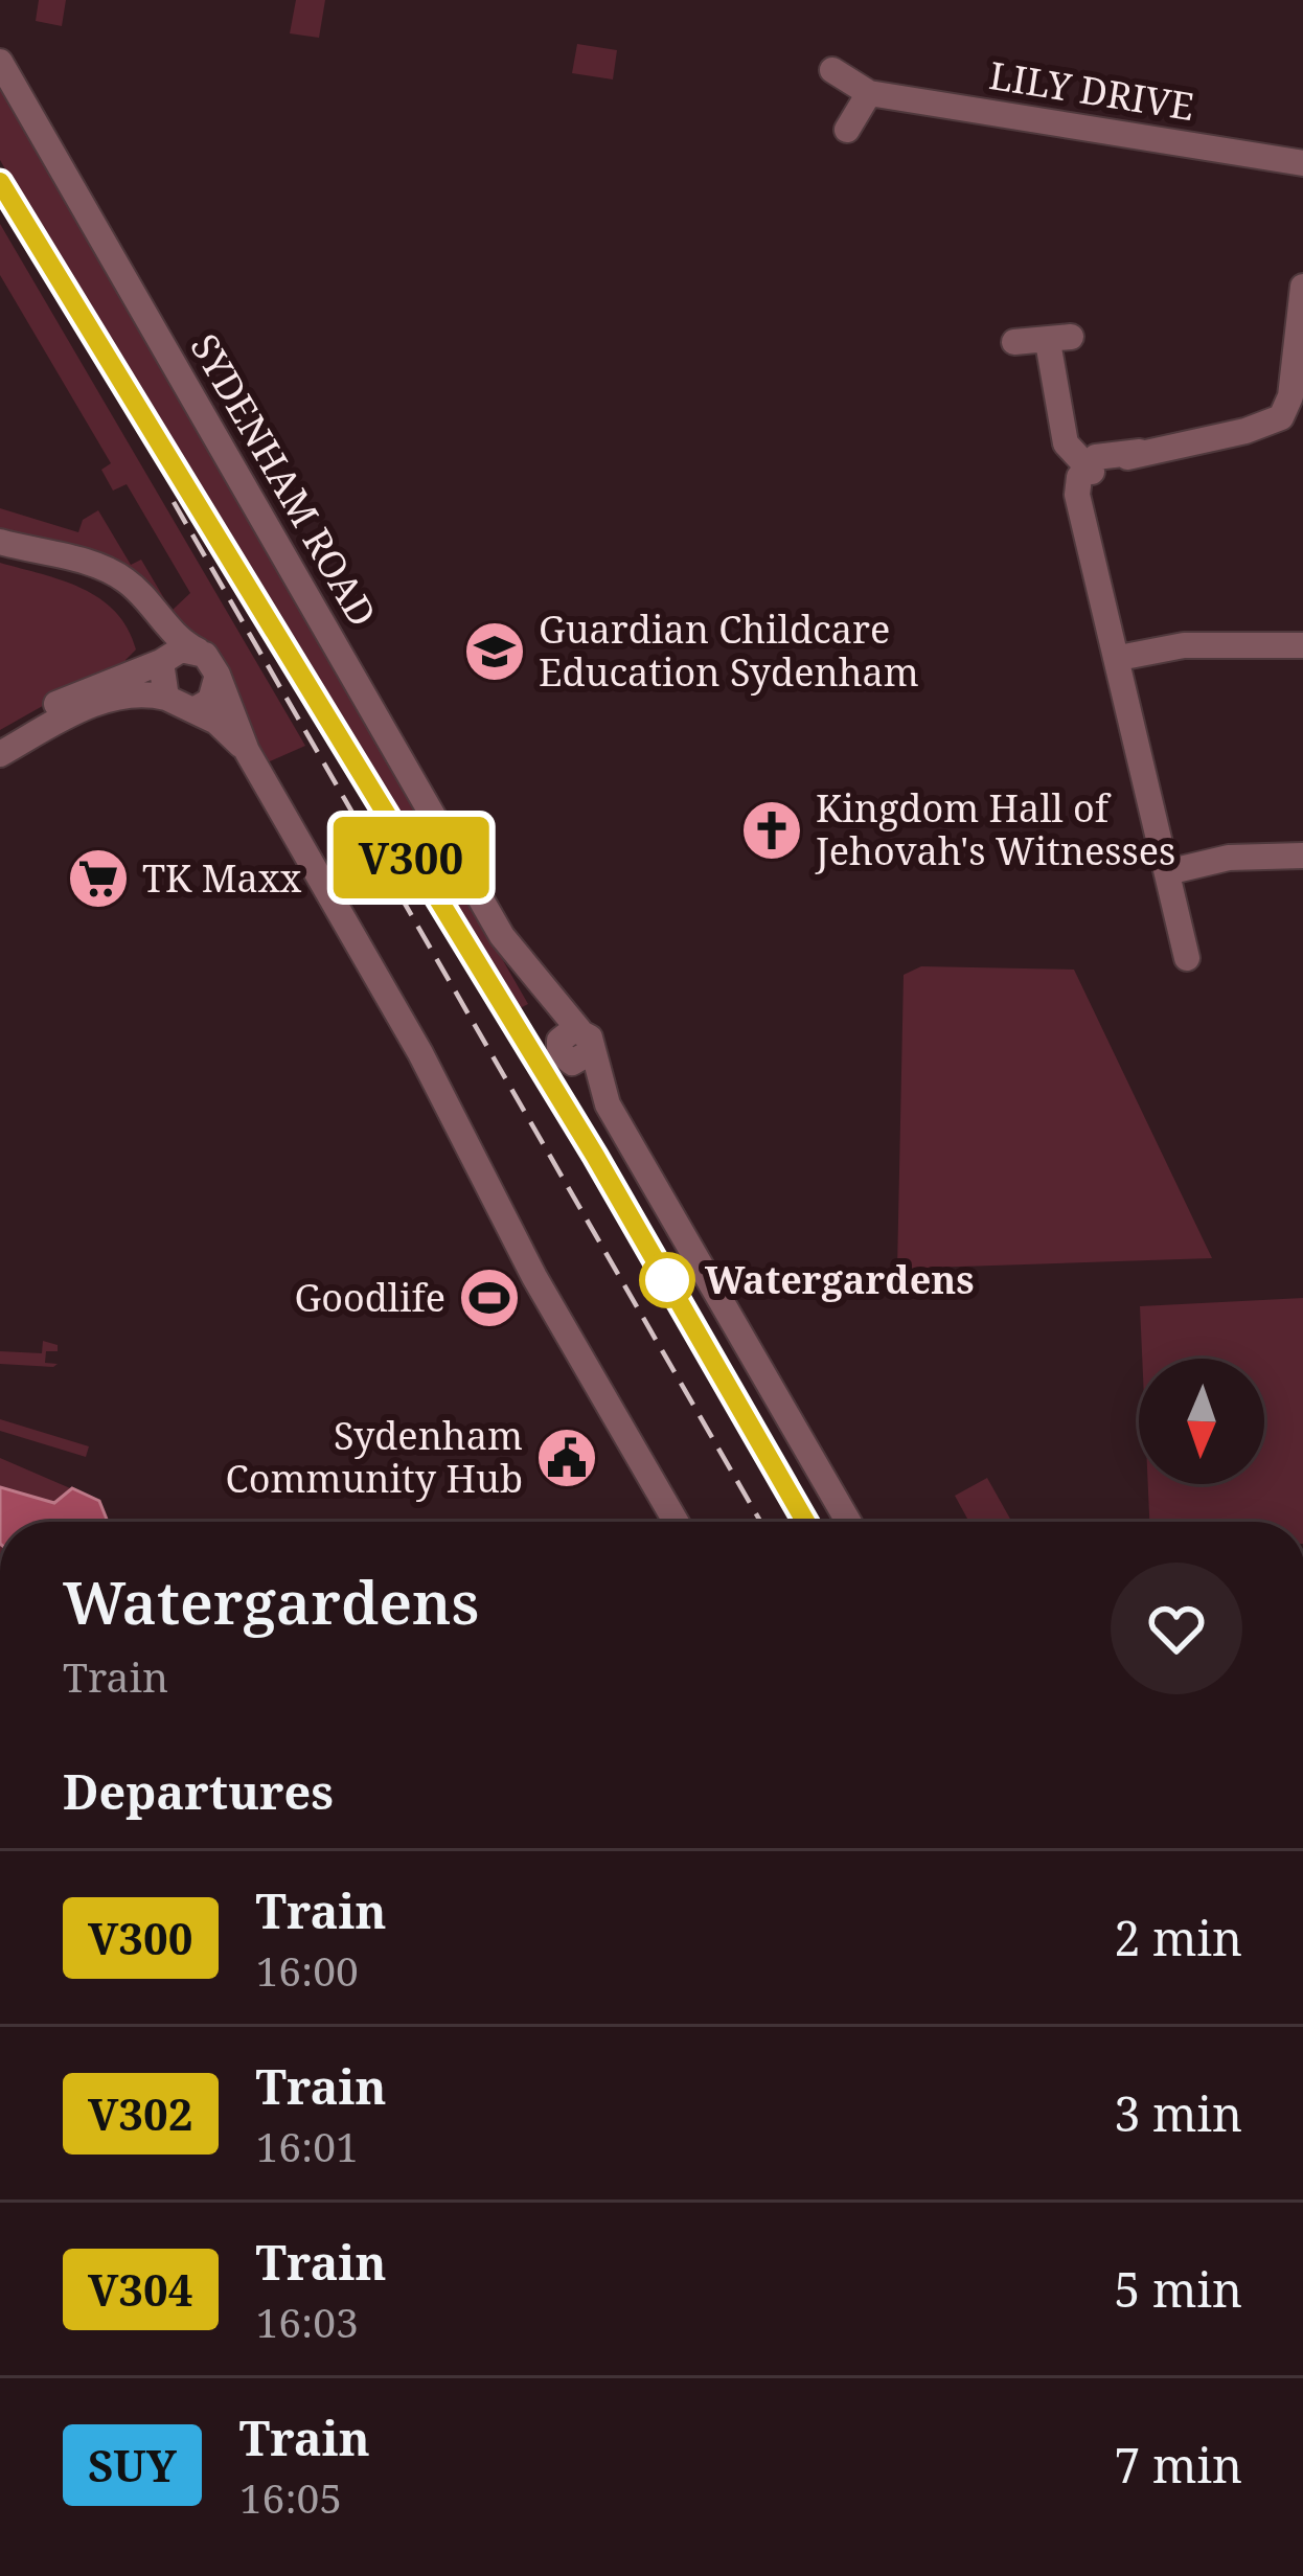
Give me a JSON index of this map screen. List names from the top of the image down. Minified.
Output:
{"streets":{"street":["LILY DRIVE","SYDENHAM ROAD"]},"places":{"school or university":["Guardian Childcare Education Sydenham"],"church":["Kingdom Hall of Jehovah's Witnesses"],"supermarket":["TK Maxx"],"other":["Watergardens"],"sports":["Goodlife"],"public building":["Sydenham Community Hub"]},"north":"bottom","page":{"on_map":"V300","heading":[["Watergardens","Train"],"Departures"],"list":[{"mark":"V300","name":"Train","note":"16:00","value":"2 min"},{"mark":"V302","name":"Train","note":"16:01","value":"3 min"},{"mark":"V304","name":"Train","note":"16:03","value":"5 min"},{"mark":"SUY","name":"Train","note":"16:05","value":"7 min"}]}}
